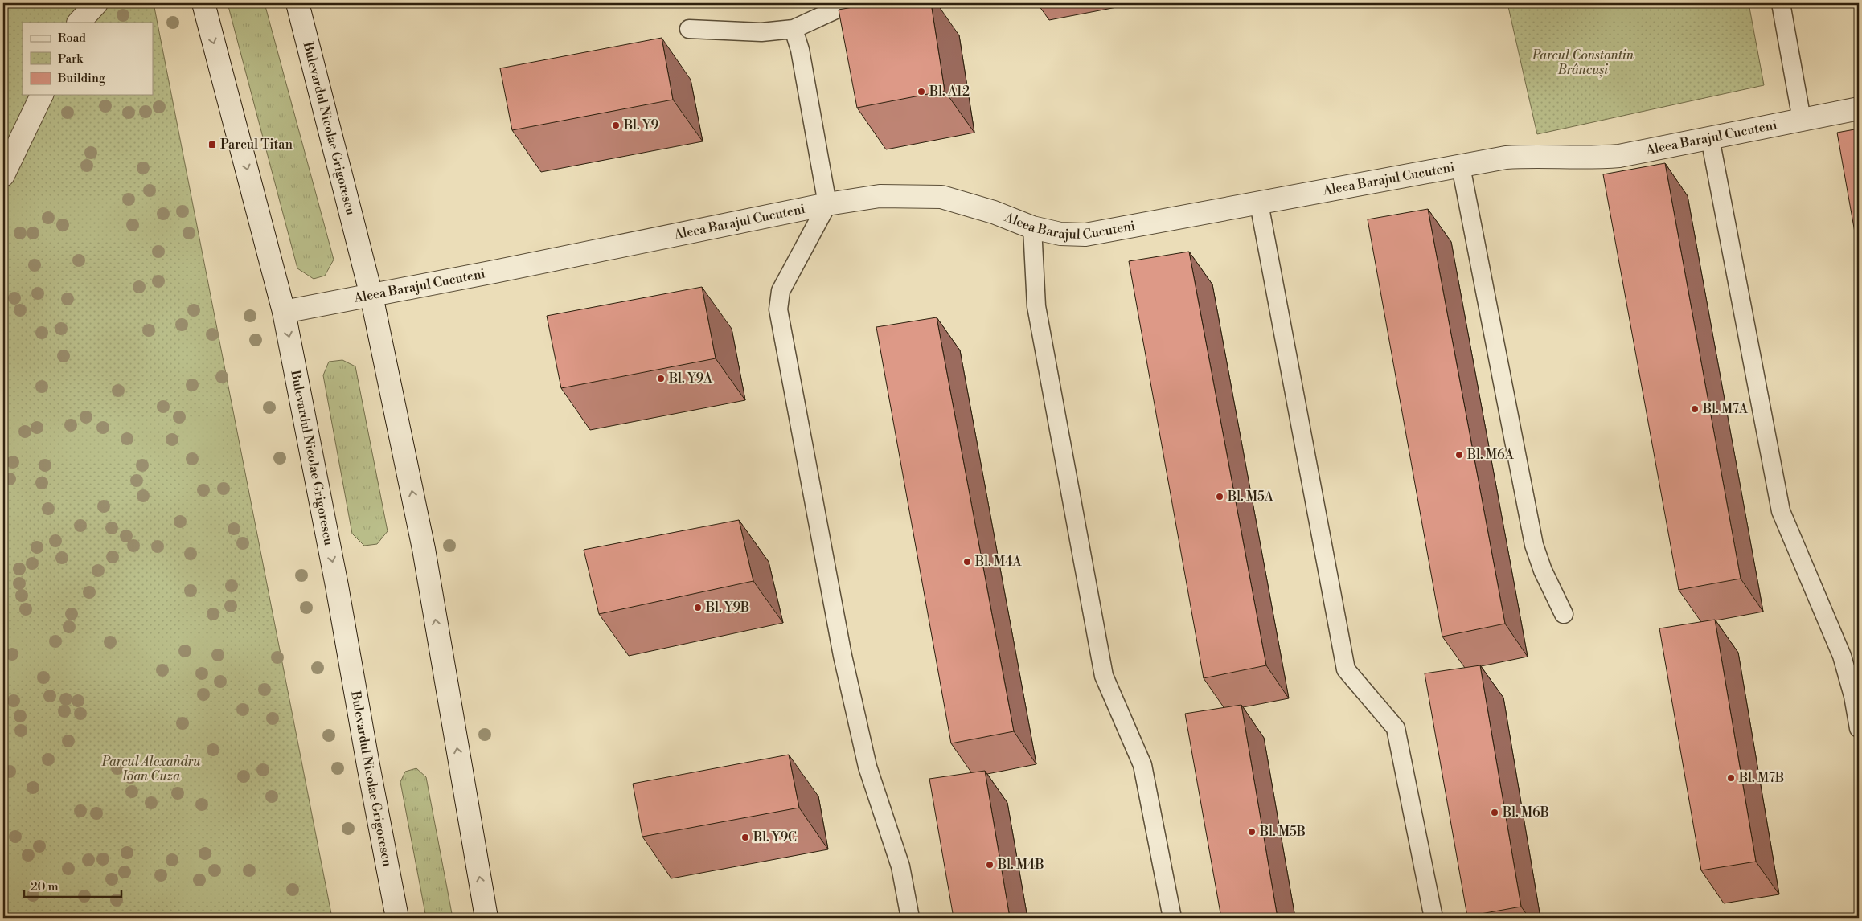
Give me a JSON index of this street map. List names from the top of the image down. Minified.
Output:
{"streets":{"main road":["Bulevardul Nicolae Grigorescu","Aleea Barajul Cucuteni"]},"crossings":[["Bulevardul Nicolae Grigorescu","Aleea Barajul Cucuteni"]],"parks":["Parcul Constantin Brâncuși","Parcul Alexandru Ioan Cuza"],"places":{"other":["Bl. A12","Bl. Y9","Bl. Y9A","Bl. M7A","Bl. M6A","Bl. M5A","Bl. M4A","Bl. Y9B","Bl. M7B","Bl. M6B","Bl. M5B","Bl. Y9C","Bl. M4B"],"transit":["Parcul Titan"]},"legend":["Road","Park","Building"],"scale_bar":"20 m"}
